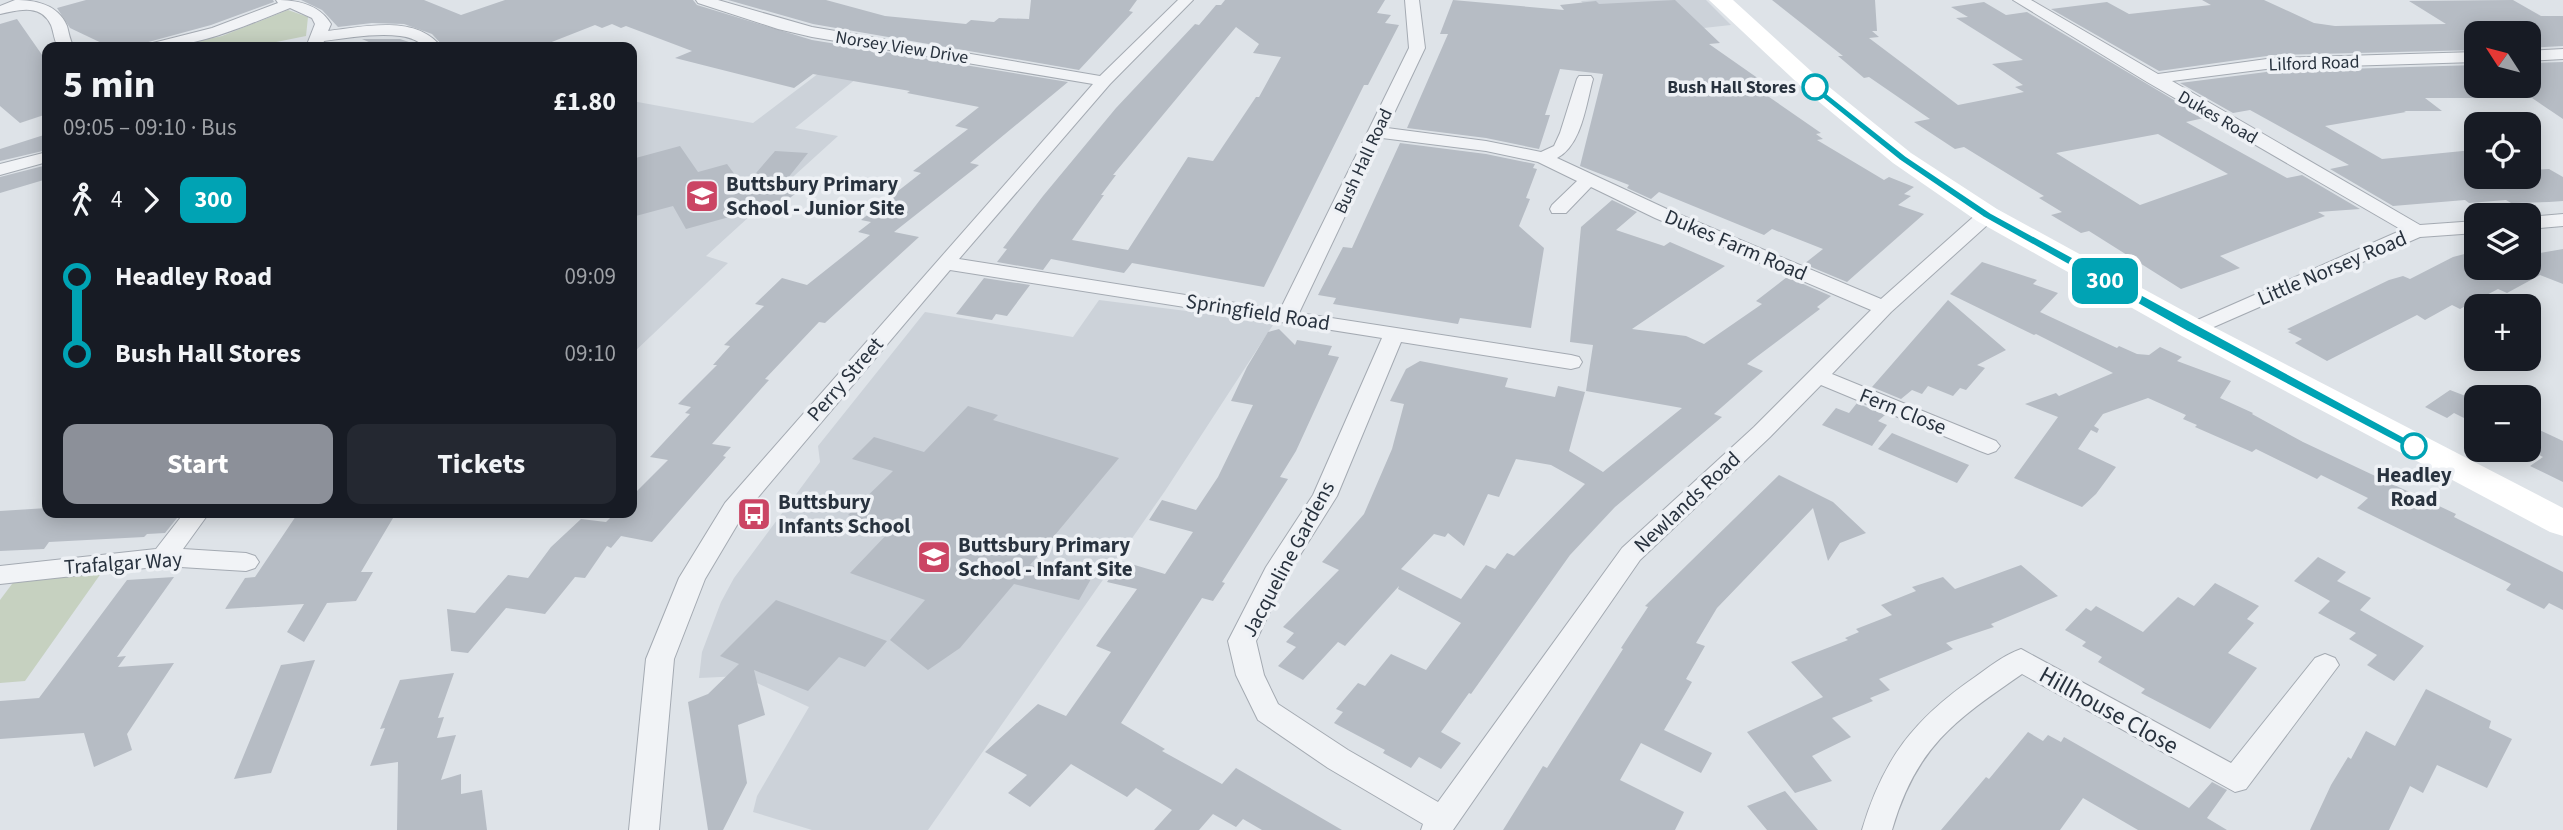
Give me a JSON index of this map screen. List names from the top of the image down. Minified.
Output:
{"streets":{"street":["Norsey View Drive","Lilford Road","Dukes Road","Bush Hall Road","Dukes Farm Road","Little Norsey Road","Springfield Road","Perry Street","Fern Close","Newlands Road","Jacqueline Gardens","Trafalgar Way","Hillhouse Close"]},"crossings":[["Norsey View Drive","Perry Street"],["Lilford Road","Dukes Road"],["Dukes Road","Little Norsey Road"],["Bush Hall Road","Dukes Farm Road"],["Bush Hall Road","Springfield Road"],["Dukes Farm Road","Newlands Road"],["Springfield Road","Perry Street"],["Springfield Road","Jacqueline Gardens"],["Fern Close","Newlands Road"],["Newlands Road","Jacqueline Gardens"]],"places":{"other":["Bush Hall Stores","Headley Road"],"school or university":["Buttsbury Primary School - Junior Site","Buttsbury Primary School - Infant Site"],"bus stop":["Buttsbury Infants School"]},"lines":["bus line 300"],"north":"top left","page":{"on_map":"300","map_buttons":["+","−"],"heading":["5 min","09:05 – 09:10 · Bus","£1.80"],"legs":["4","300"],"list":[{"name":"Headley Road","value":"09:09"},{"name":"Bush Hall Stores","value":"09:10"}],"buttons":["Start","Tickets"]}}
